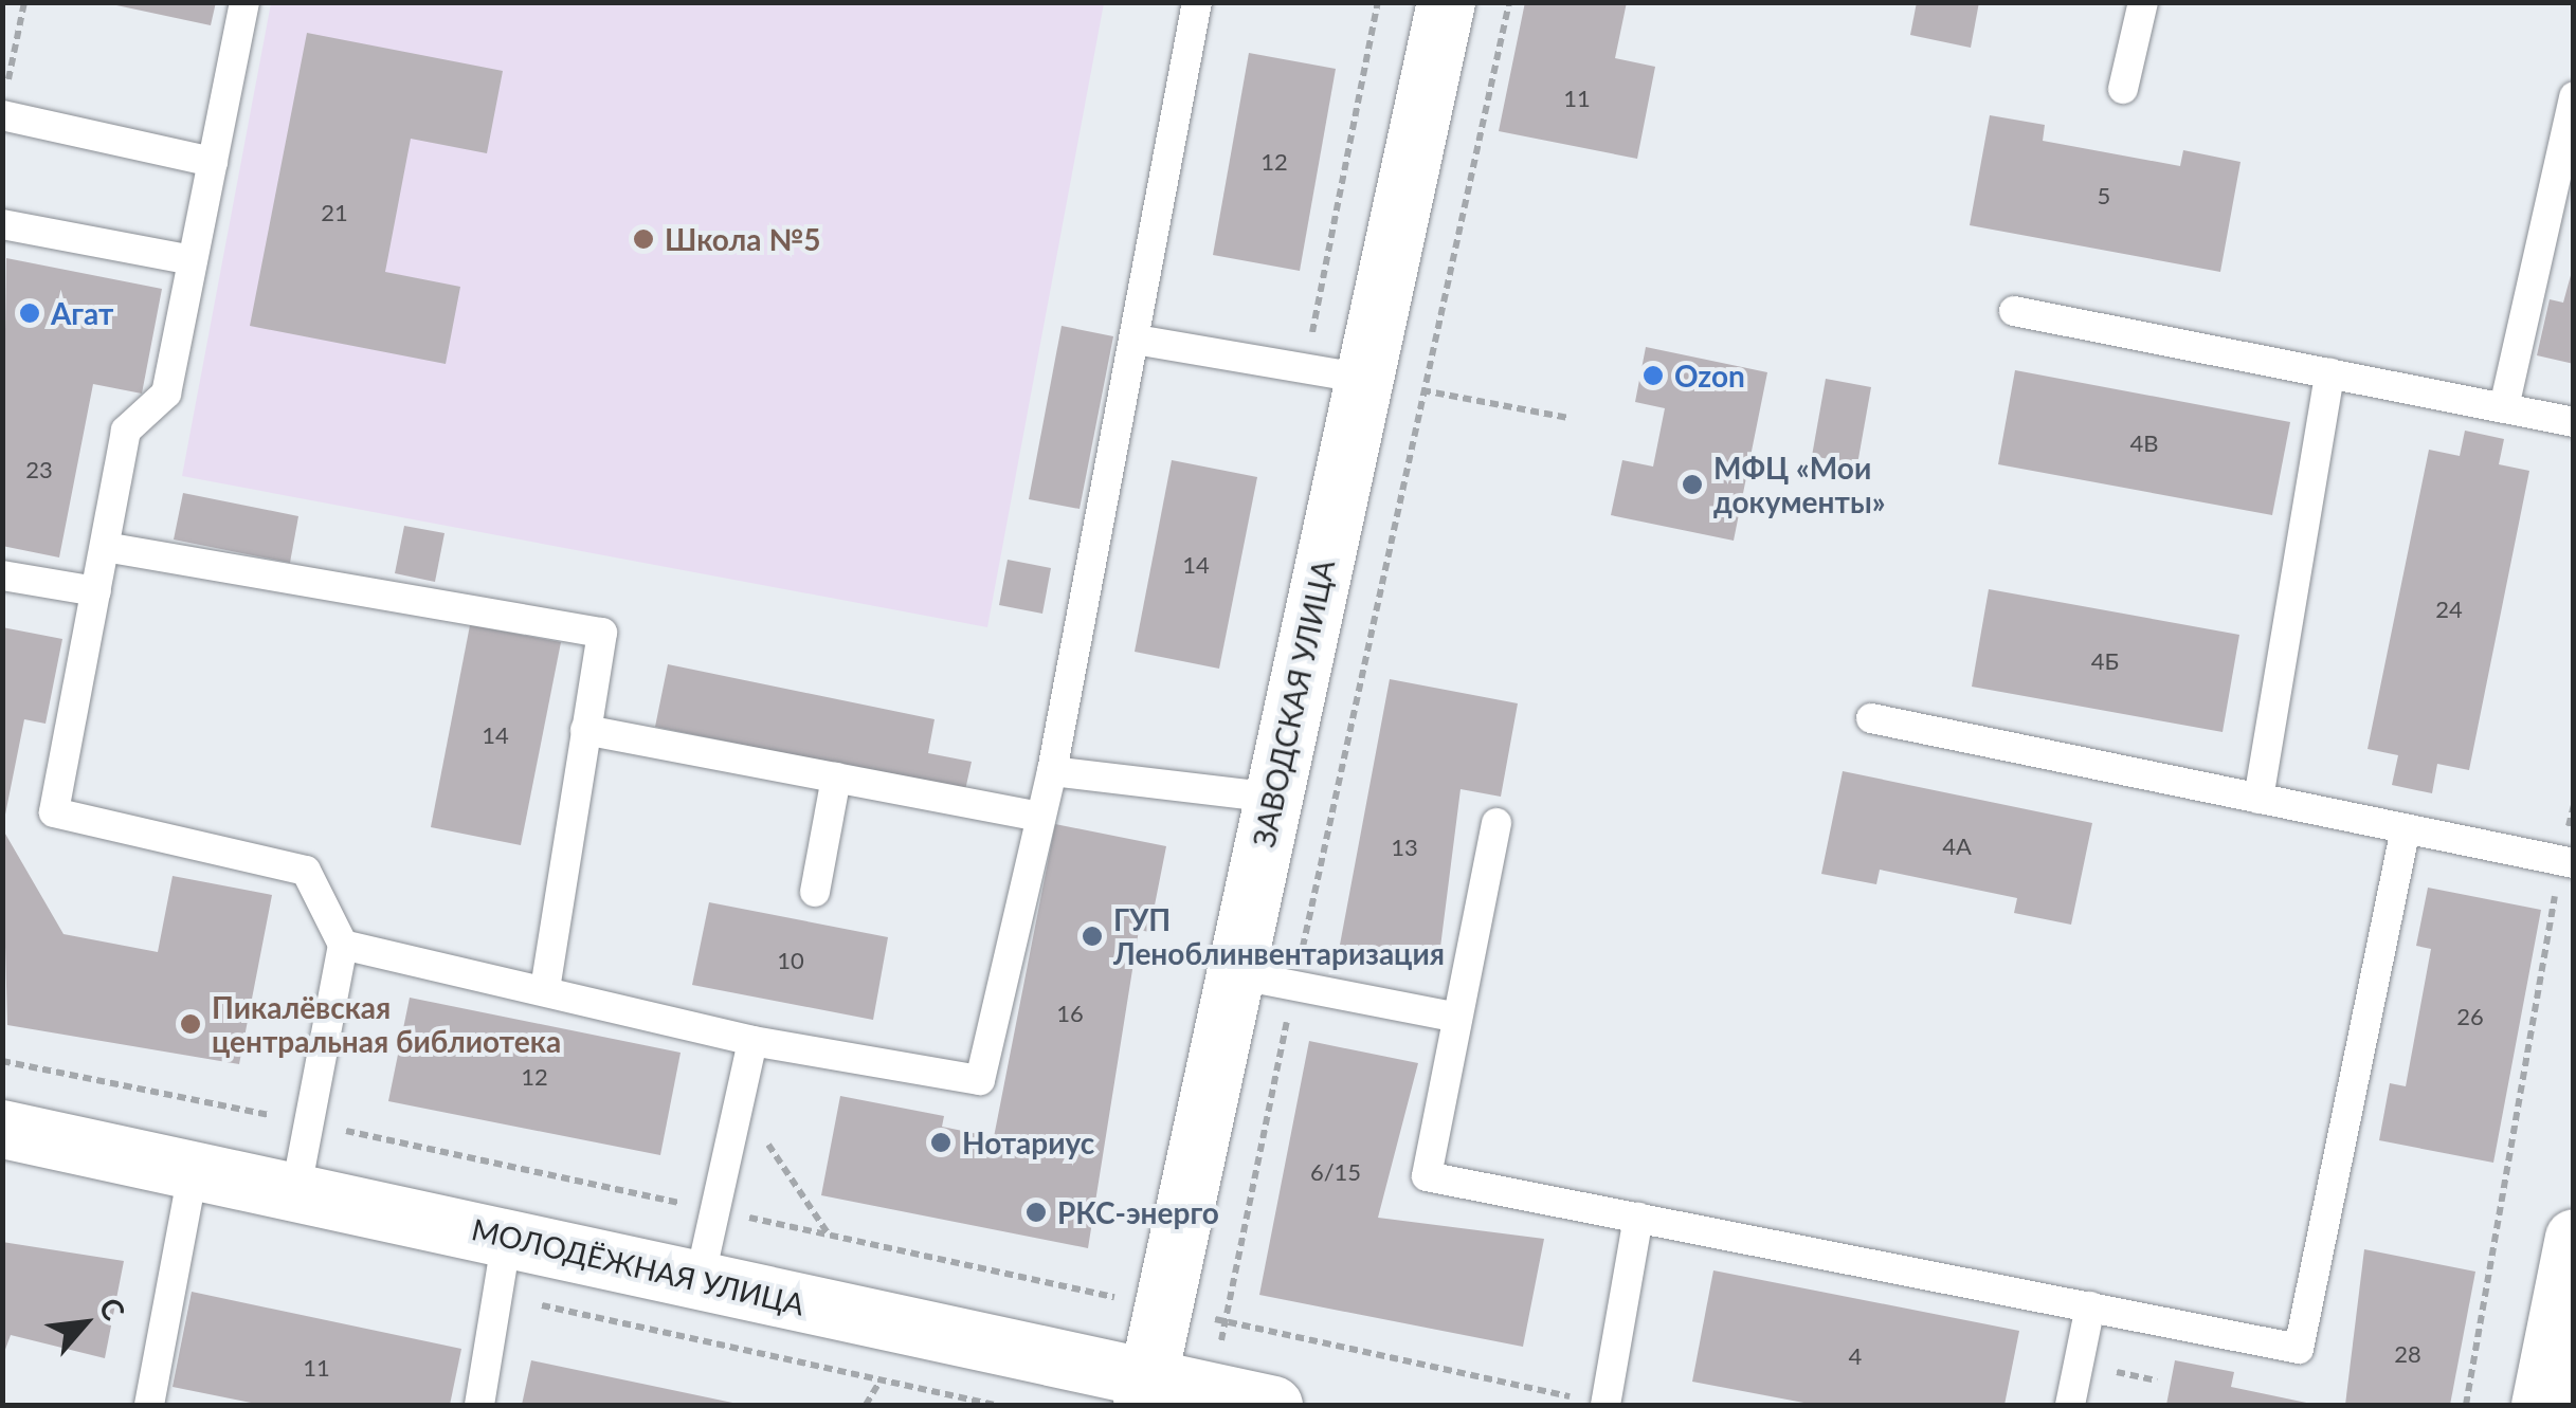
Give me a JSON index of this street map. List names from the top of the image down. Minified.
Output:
{"streets":{"street":["ЗАВОДСКАЯ УЛИЦА","МОЛОДЁЖНАЯ УЛИЦА"]},"crossings":[["ЗАВОДСКАЯ УЛИЦА","МОЛОДЁЖНАЯ УЛИЦА"]],"places":["Школа №5","Агат","Ozon","МФЦ «Мои документы»","ГУП Леноблинвентаризация","Пикалёвская центральная библиотека","Нотариус","РКС-энерго"],"house_numbers":["11","12","5","21","4В","23","14","24","4Б","14","4А","13","10","16","26","12","6/15","28","4","11"],"north":"top right"}
